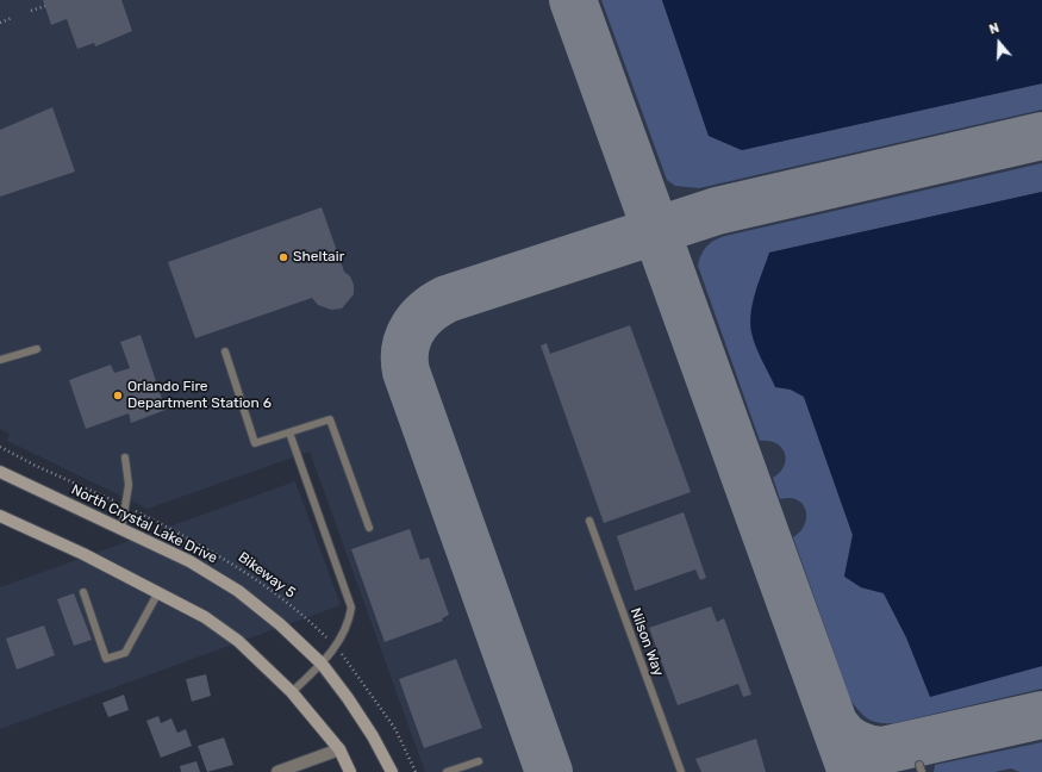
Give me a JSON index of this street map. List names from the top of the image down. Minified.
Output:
{"streets":{"main road":["North Crystal Lake Drive"],"lane":["Nilson Way"],"path":["Bikeway 5"]},"places":["Sheltair","Orlando Fire Department Station 6"],"north":"top"}
